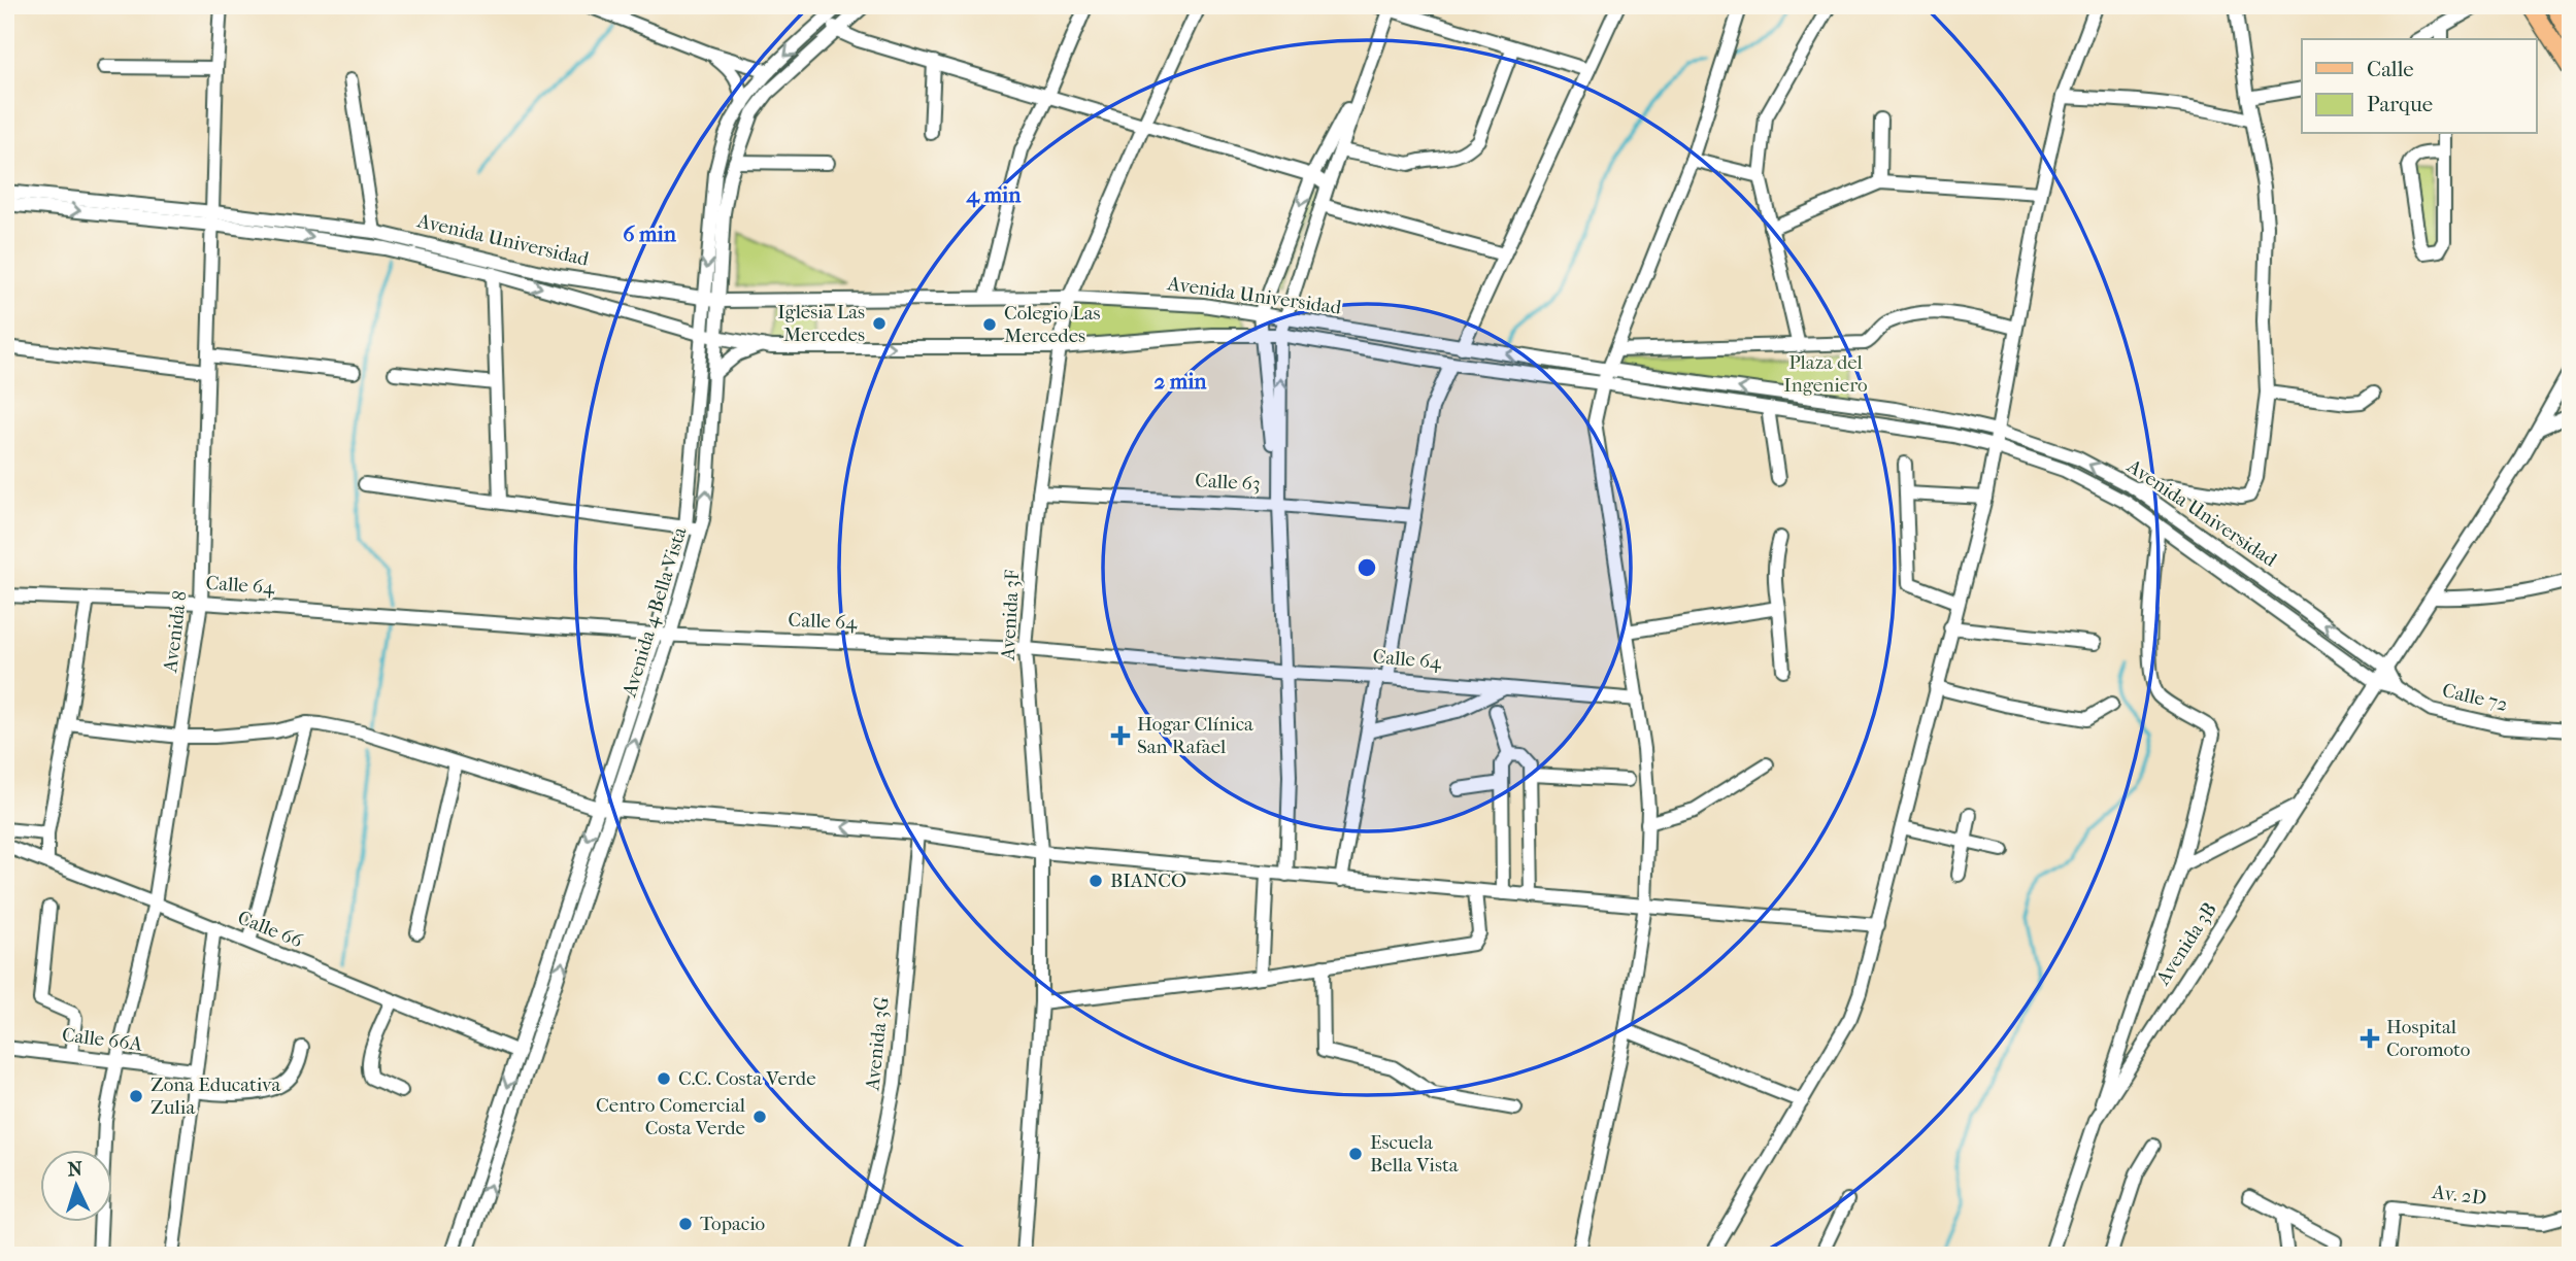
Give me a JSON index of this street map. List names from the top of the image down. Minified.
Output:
{"streets":{"street":["Avenida Universidad","Calle 63","Calle 64","Avenida 4 Bella Vista","Avenida 3F","Avenida 8","Calle 72","Calle 66","Avenida 3B","Calle 66A","Avenida 3G","Av. 2D"]},"crossings":[["Avenida Universidad","Avenida 4 Bella Vista"],["Avenida Universidad","Avenida 3F"],["Avenida Universidad","Avenida 8"],["Avenida Universidad","Calle 72"],["Avenida Universidad","Avenida 3B"],["Calle 63","Avenida 3F"],["Calle 64","Avenida 4 Bella Vista"],["Calle 64","Avenida 3F"],["Calle 64","Avenida 8"],["Avenida 4 Bella Vista","Calle 66"],["Avenida 8","Calle 66"],["Avenida 8","Calle 66A"],["Calle 72","Avenida 3B"]],"parks":["Plaza del Ingeniero"],"places":{"other":["Iglesia Las Mercedes","Colegio Las Mercedes","BIANCO","C.C. Costa Verde","Zona Educativa Zulia","Centro Comercial Costa Verde","Escuela Bella Vista","Topacio"],"health":["Hogar Clínica San Rafael","Hospital Coromoto"]},"legend":["Calle","Parque"],"north":"top","rings":["4 min","6 min","2 min"]}
